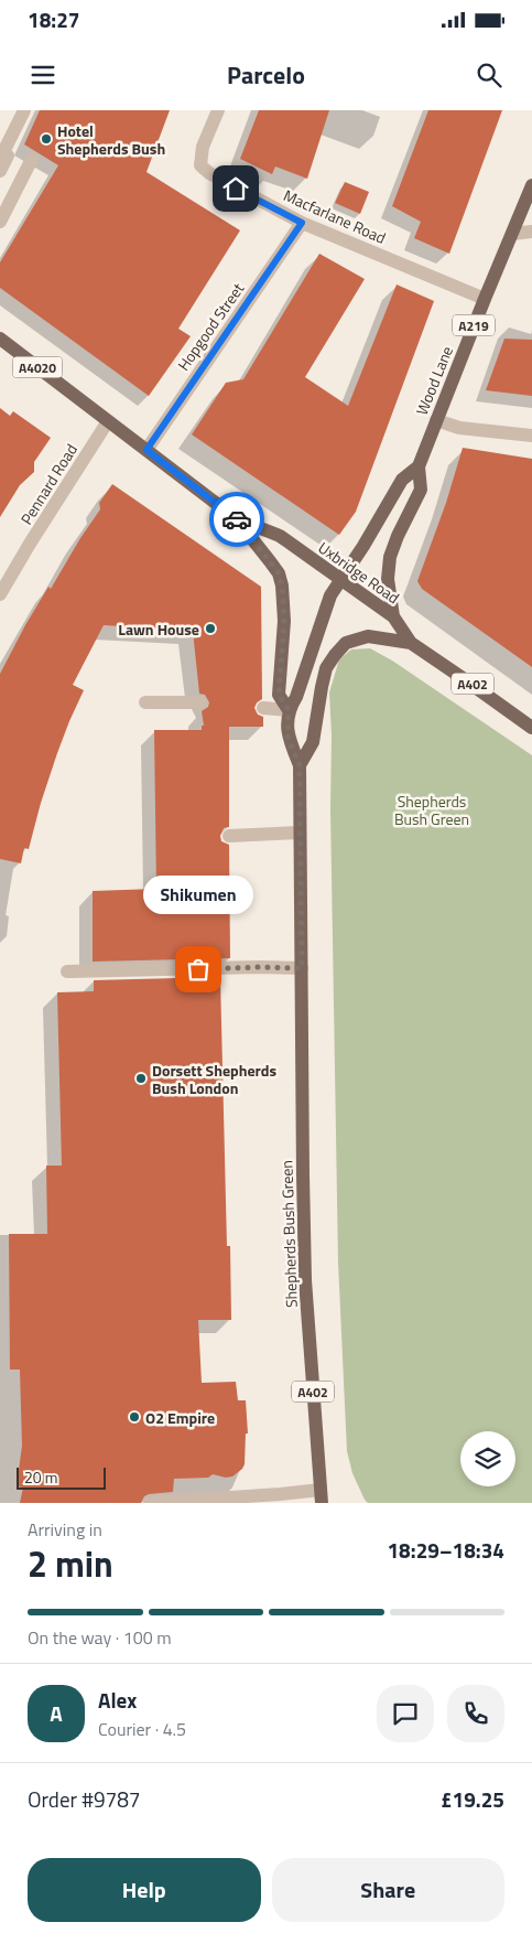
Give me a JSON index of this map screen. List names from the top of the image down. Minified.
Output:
{"streets":{"main road":["A219","A4020","Wood Lane","Uxbridge Road","A402","Shepherds Bush Green"],"street":["Macfarlane Road","Hopgood Street","Pennard Road"]},"crossings":[["Macfarlane Road","Hopgood Street"],["Macfarlane Road","Wood Lane"],["Hopgood Street","Uxbridge Road"],["Wood Lane","Uxbridge Road"],["Wood Lane","Shepherds Bush Green"],["Pennard Road","Uxbridge Road"],["Uxbridge Road","Shepherds Bush Green"]],"parks":["Shepherds Bush Green"],"places":["Hotel Shepherds Bush","Lawn House","Shikumen","Dorsett Shepherds Bush London","O2 Empire"],"scale_bar":"20 m","page":{"status":"18:27","header":"Parcelo","bubble":"Shikumen","scale":"20 m","heading":["2 min","Arriving in","18:29–18:34"],"panel":["Alex","Courier · 4.5","Order #9787","£19.25"],"bar":"On the way · 100 m","round":"A","buttons":["Help","Share"]}}
